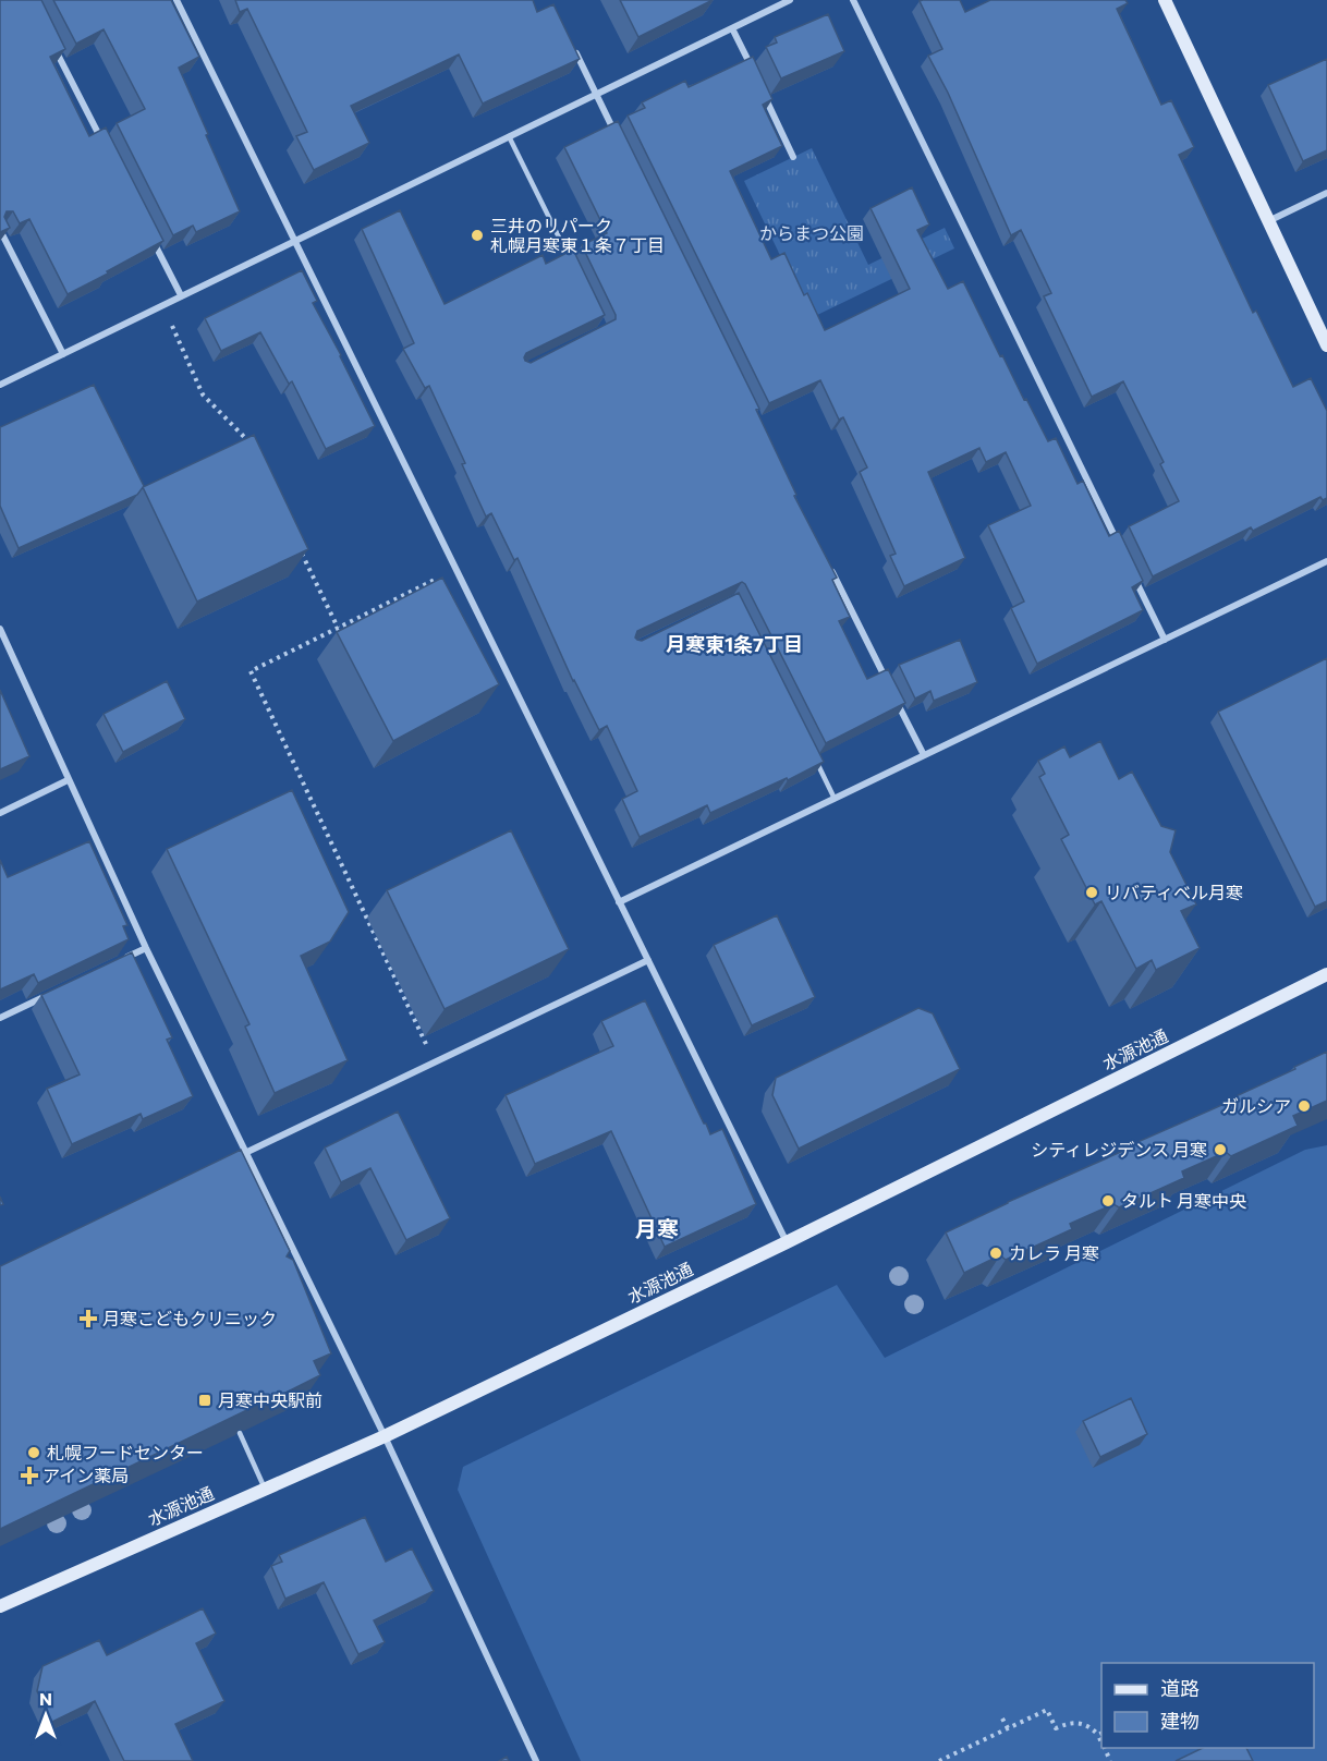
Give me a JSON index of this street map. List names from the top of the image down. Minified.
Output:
{"streets":{"street":["水源池通"]},"districts":["月寒東1条7丁目","月寒"],"parks":["からまつ公園"],"places":{"other":["三井のリパーク 札幌月寒東１条７丁目","リバティベル月寒","ガルシア","シティレジデンス 月寒","タルト 月寒中央","カレラ 月寒","札幌フードセンター"],"health":["月寒こどもクリニック","アイン薬局"],"transit":["月寒中央駅前"]},"legend":["道路","建物"],"north":"top"}
